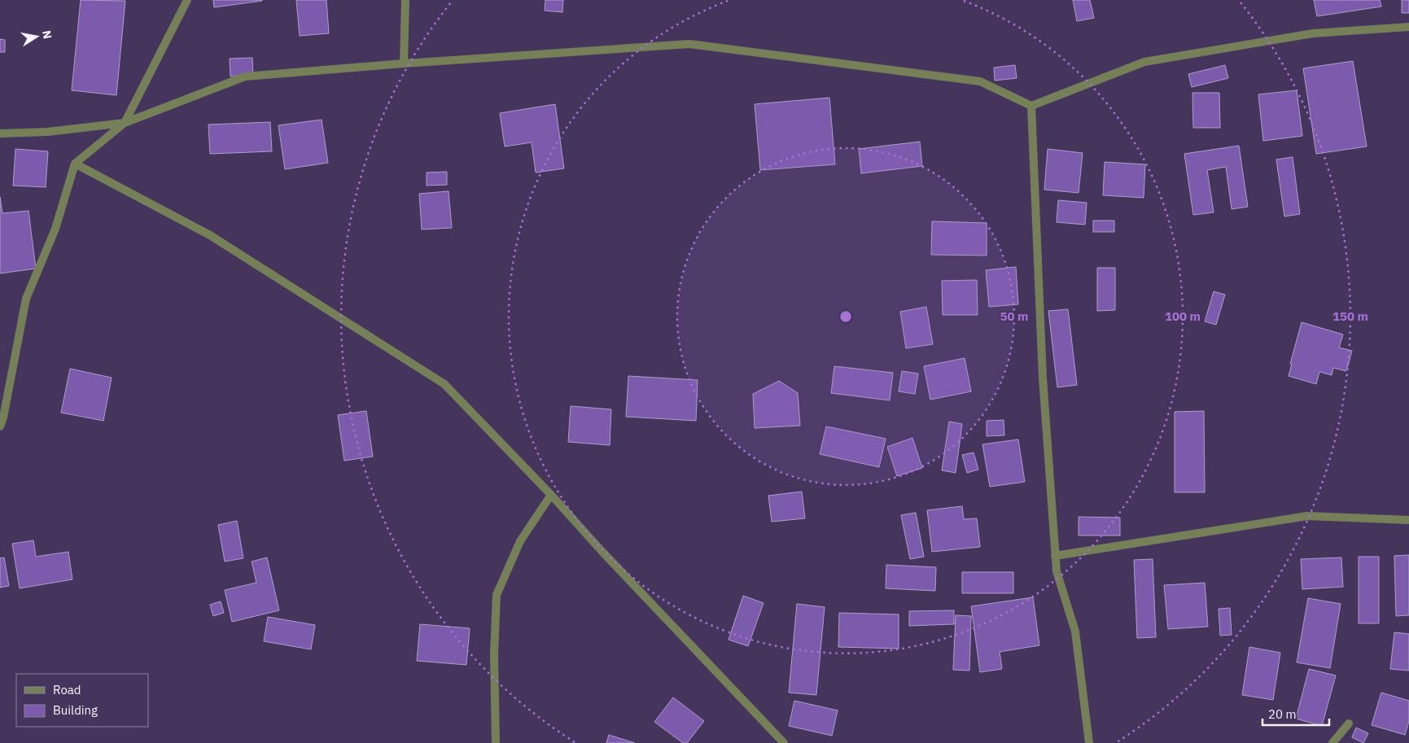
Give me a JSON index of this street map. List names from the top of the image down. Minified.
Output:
{"legend":["Road","Building"],"scale_bar":"20 m","north":"right","rings":["50 m","100 m","150 m"]}
